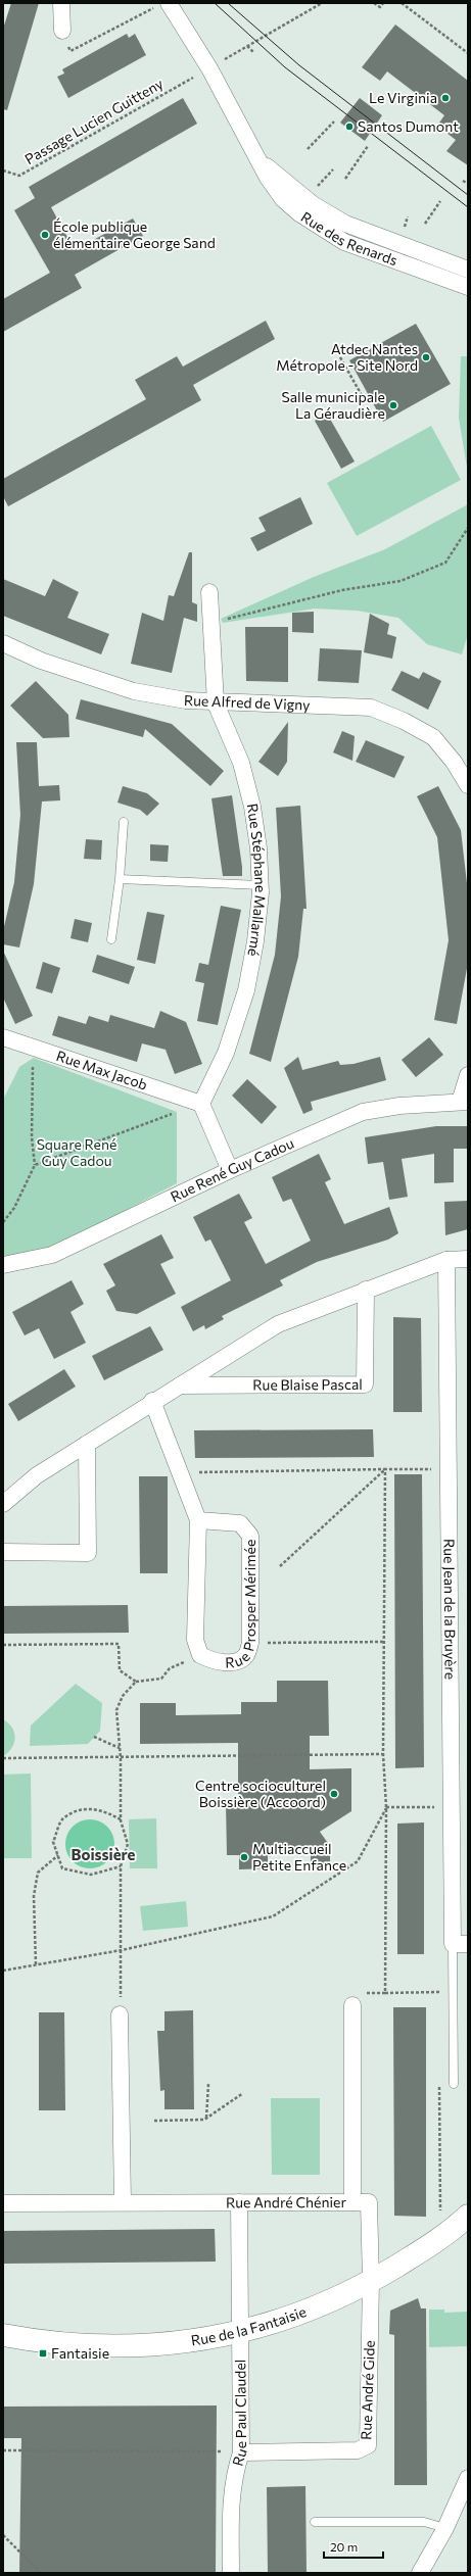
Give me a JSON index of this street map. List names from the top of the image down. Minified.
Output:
{"streets":{"street":["Rue des Renards","Rue Alfred de Vigny","Rue Stéphane Mallarmé","Rue Max Jacob","Rue René Guy Cadou","Rue Blaise Pascal","Rue Prosper Mérimée","Rue Jean de la Bruyère","Rue André Chénier","Rue de la Fantaisie","Rue André Gide","Rue Paul Claudel"],"path":["Passage Lucien Guitteny"]},"crossings":[["Rue Alfred de Vigny","Rue Stéphane Mallarmé"],["Rue Stéphane Mallarmé","Rue Max Jacob"],["Rue André Chénier","Rue de la Fantaisie"],["Rue André Chénier","Rue André Gide"],["Rue André Chénier","Rue Paul Claudel"],["Rue de la Fantaisie","Rue André Gide"],["Rue de la Fantaisie","Rue Paul Claudel"],["Rue André Gide","Rue Paul Claudel"]],"districts":["Boissière"],"parks":["Square René Guy Cadou"],"places":{"other":["Le Virginia","Santos Dumont","École publique élémentaire George Sand","Atdec Nantes Métropole - Site Nord","Salle municipale La Géraudière","Centre socioculturel Boissière (Accoord)","Multiaccueil Petite Enfance"],"transit":["Fantaisie"]},"scale_bar":"20 m"}
